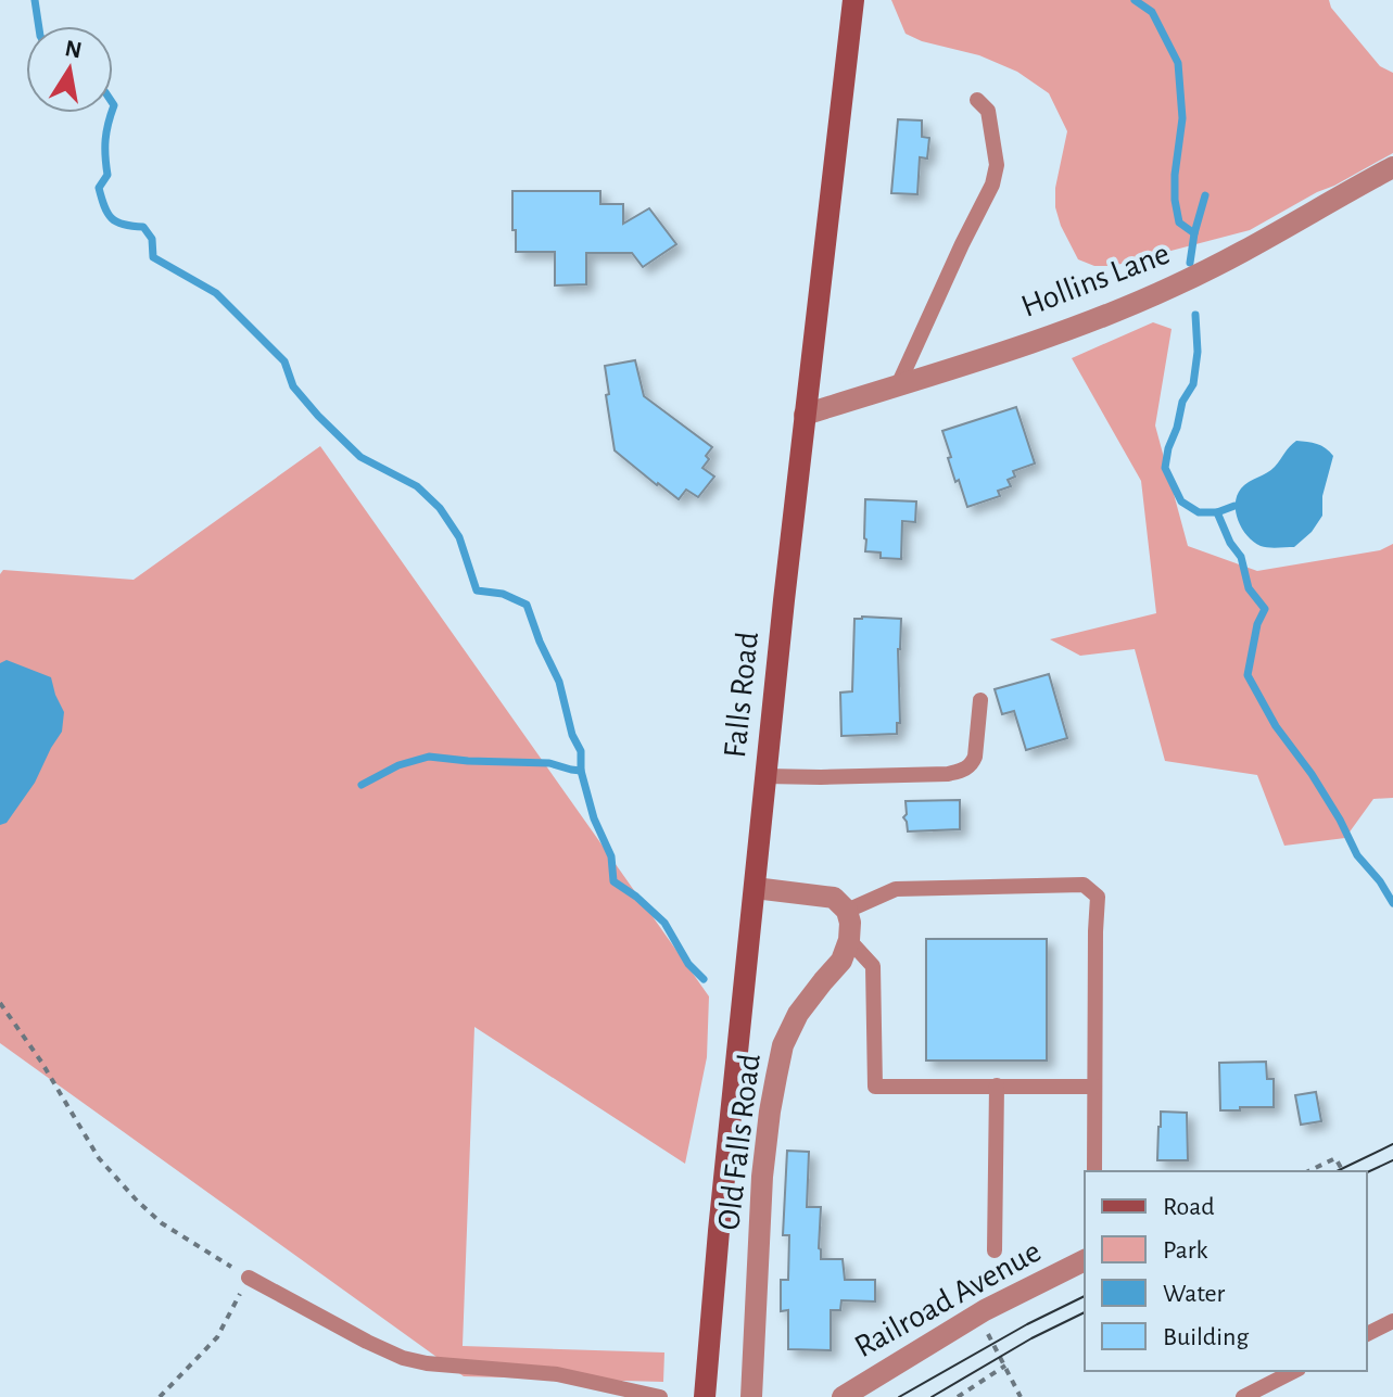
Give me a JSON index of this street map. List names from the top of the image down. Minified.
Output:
{"streets":{"main road":["Falls Road"],"street":["Hollins Lane","Old Falls Road","Railroad Avenue"]},"crossings":[["Hollins Lane","Falls Road"]],"legend":["Road","Park","Water","Building"],"north":"top"}
